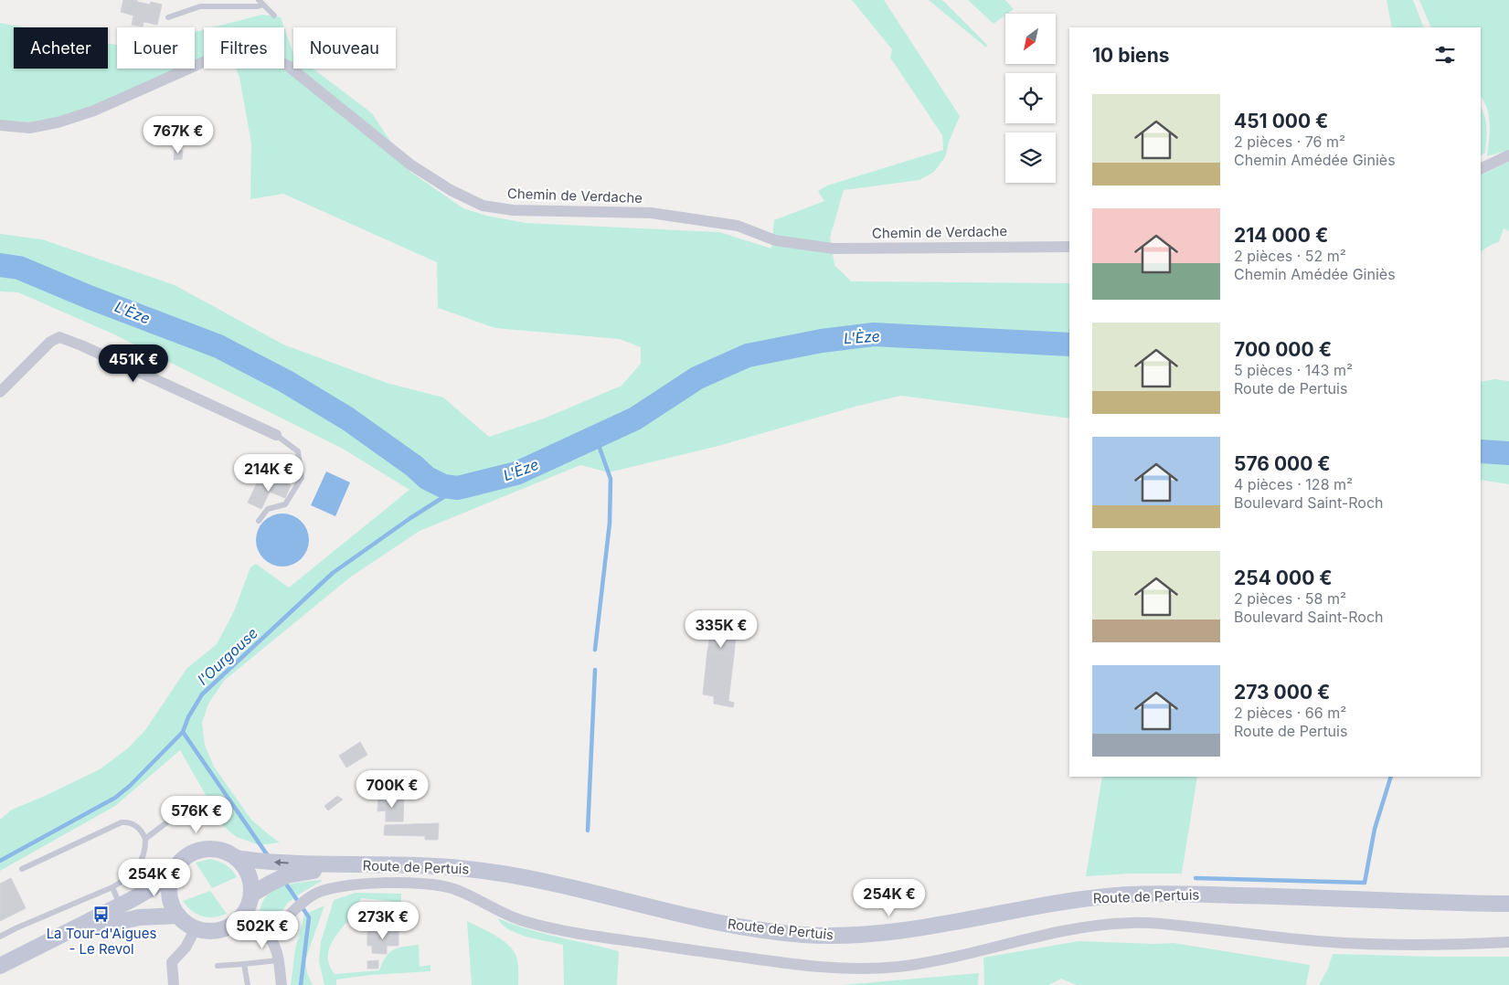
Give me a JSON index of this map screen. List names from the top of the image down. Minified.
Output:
{"streets":{"main road":["Route de Pertuis"],"street":["Chemin de Verdache"]},"water":["L'Èze","l'Ourgouse"],"places":{"bus stop":["La Tour-d'Aigues - Le Revol"]},"north":"bottom left","page":{"chip":["Acheter","Louer","Filtres","Nouveau"],"heading":"10 biens","list":[{"name":"451 000 €","note":"2 pièces · 76 m² · Chemin Amédée Giniès"},{"name":"214 000 €","note":"2 pièces · 52 m² · Chemin Amédée Giniès"},{"name":"700 000 €","note":"5 pièces · 143 m² · Route de Pertuis"},{"name":"576 000 €","note":"4 pièces · 128 m² · Boulevard Saint-Roch"},{"name":"254 000 €","note":"2 pièces · 58 m² · Boulevard Saint-Roch"},{"name":"273 000 €","note":"2 pièces · 66 m² · Route de Pertuis"}],"price":["767K €","451K €","214K €","335K €","700K €","576K €","254K €","254K €","273K €","502K €"]}}
